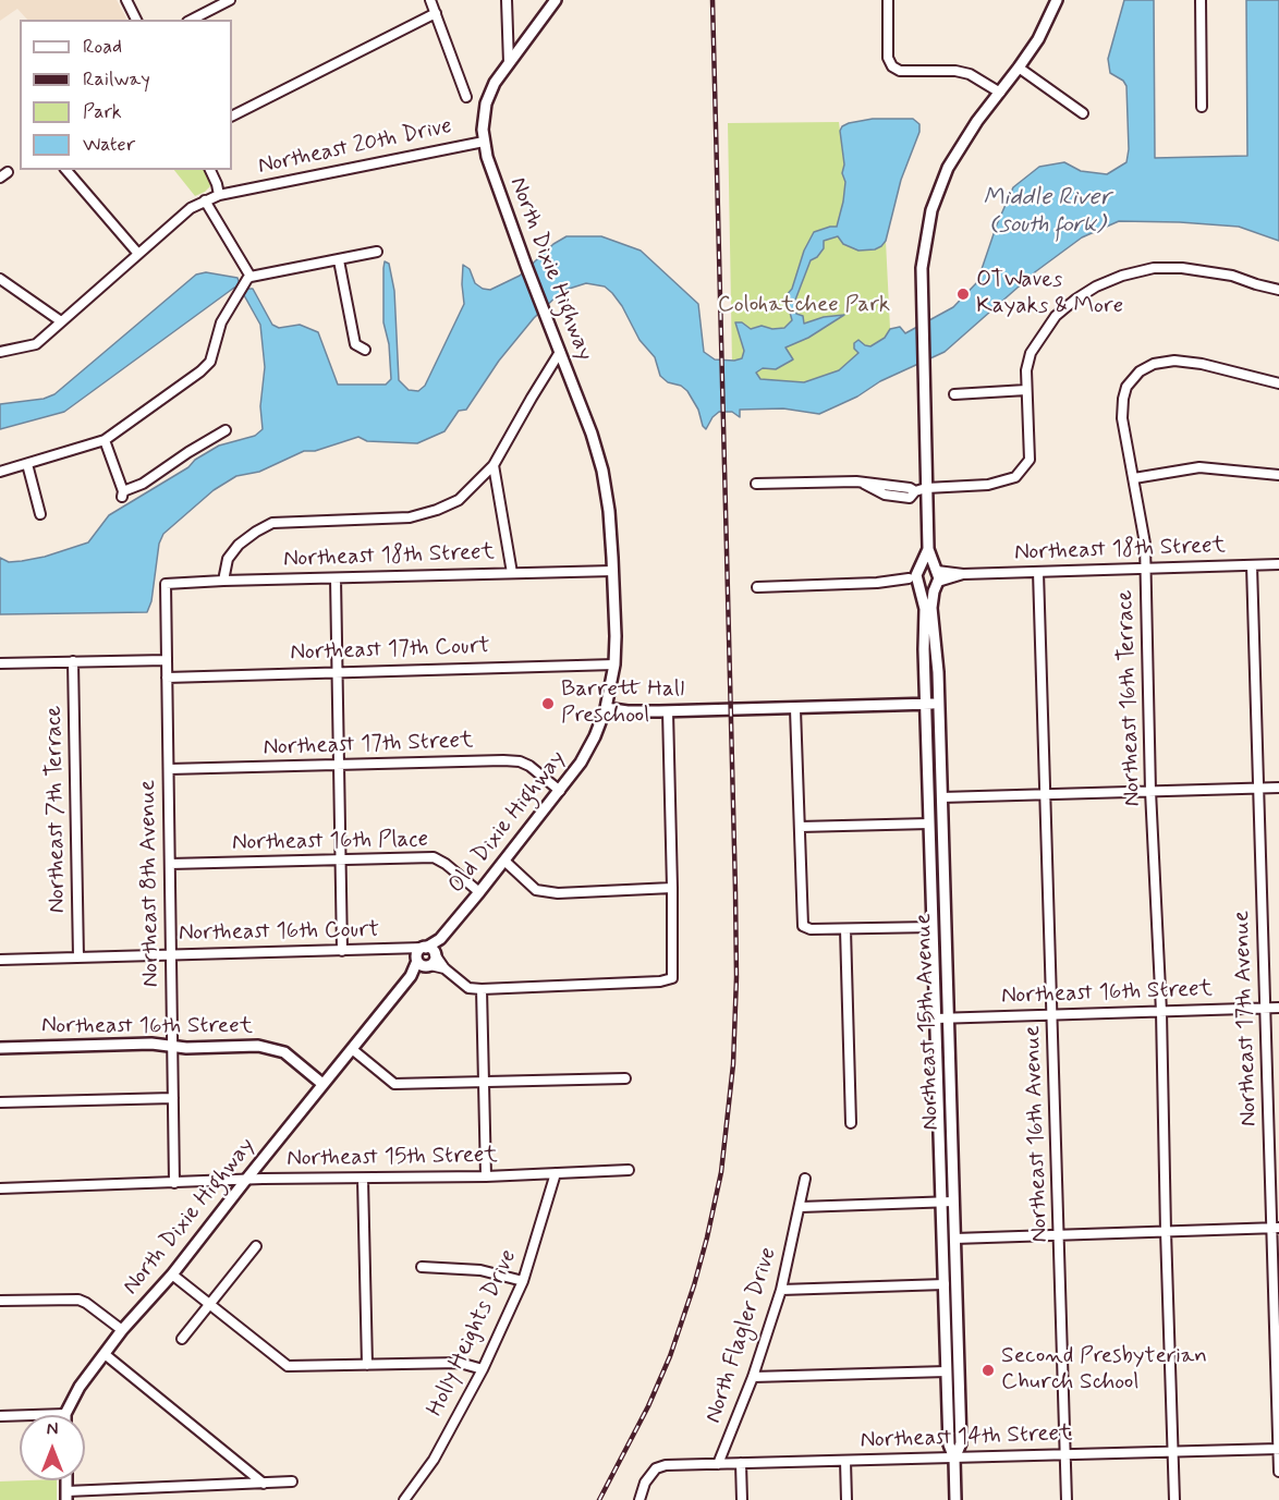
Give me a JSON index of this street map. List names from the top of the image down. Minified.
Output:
{"streets":{"street":["Northeast 20th Drive","North Dixie Highway","Northeast 18th Street","Northeast 17th Court","Northeast 16th Terrace","Northeast 17th Street","Northeast 7th Terrace","Old Dixie Highway","Northeast 16th Place","Northeast 8th Avenue","Northeast 16th Court","Northeast 16th Street","Northeast 17th Avenue","Northeast 15th Avenue","Northeast 16th Avenue","Northeast 15th Street","Holly Heights Drive","North Flagler Drive","Northeast 14th Street"]},"crossings":[["Northeast 20th Drive","North Dixie Highway"],["North Dixie Highway","Northeast 18th Street"],["North Dixie Highway","Old Dixie Highway"],["North Dixie Highway","Northeast 16th Street"],["North Dixie Highway","Northeast 15th Street"],["Northeast 18th Street","Northeast 16th Terrace"],["Northeast 18th Street","Old Dixie Highway"],["Northeast 18th Street","Northeast 8th Avenue"],["Northeast 18th Street","Northeast 17th Avenue"],["Northeast 18th Street","Northeast 15th Avenue"],["Northeast 18th Street","Northeast 16th Avenue"],["Northeast 17th Court","Old Dixie Highway"],["Northeast 17th Court","Northeast 8th Avenue"],["Northeast 16th Terrace","Northeast 16th Street"],["Northeast 16th Terrace","Northeast 14th Street"],["Northeast 17th Street","Old Dixie Highway"],["Northeast 17th Street","Northeast 8th Avenue"],["Northeast 7th Terrace","Northeast 16th Court"],["Old Dixie Highway","Northeast 16th Place"],["Old Dixie Highway","Northeast 16th Court"],["Northeast 16th Place","Northeast 8th Avenue"],["Northeast 8th Avenue","Northeast 16th Court"],["Northeast 8th Avenue","Northeast 16th Street"],["Northeast 8th Avenue","Northeast 15th Street"],["Northeast 16th Street","Northeast 17th Avenue"],["Northeast 16th Street","Northeast 15th Avenue"],["Northeast 16th Street","Northeast 16th Avenue"],["Northeast 17th Avenue","Northeast 14th Street"],["Northeast 15th Avenue","Northeast 14th Street"],["Northeast 16th Avenue","Northeast 14th Street"],["Northeast 15th Street","Holly Heights Drive"],["North Flagler Drive","Northeast 14th Street"]],"water":["Middle River (south fork)"],"parks":["Colohatchee Park"],"places":["OTWaves Kayaks & More","Barrett Hall Preschool","Second Presbyterian Church School"],"legend":["Road","Railway","Park","Water"],"north":"top"}
